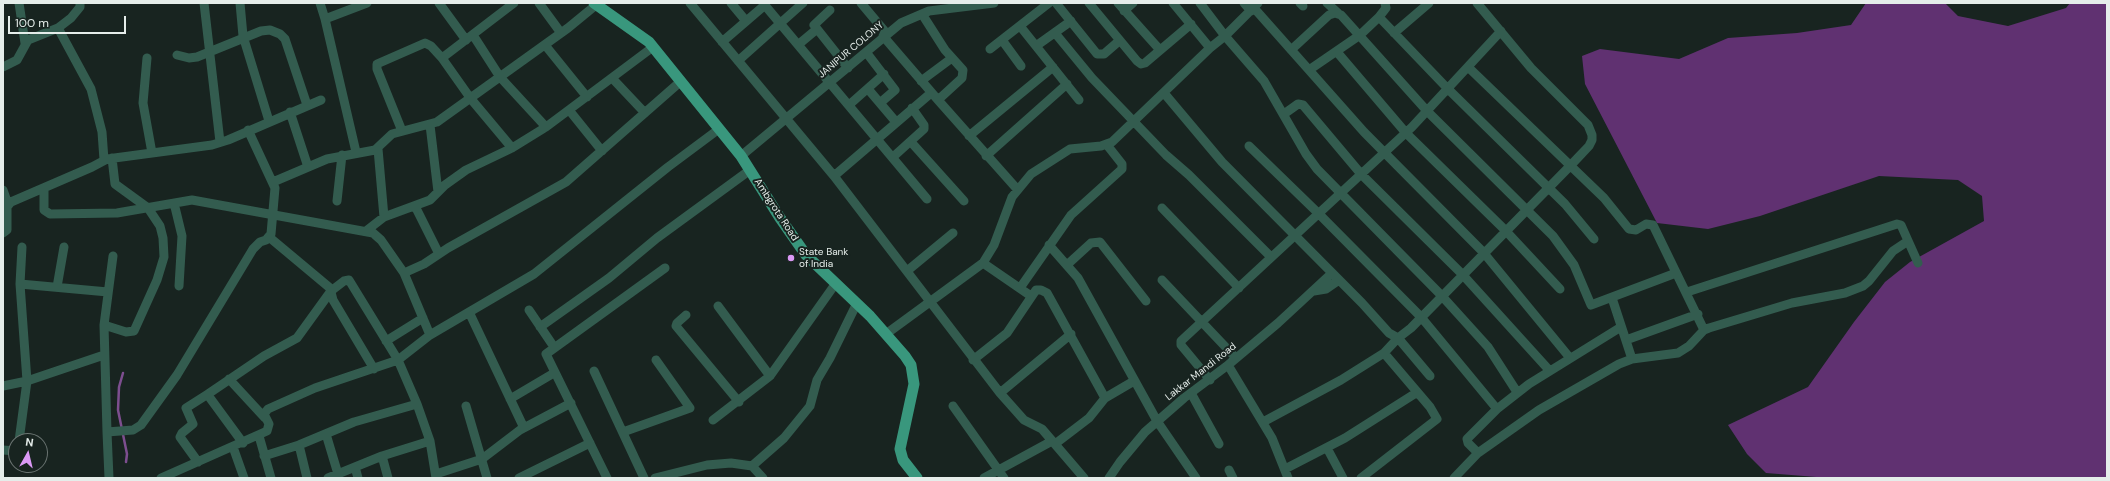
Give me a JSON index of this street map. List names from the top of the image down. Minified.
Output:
{"streets":{"main road":["Ambgrota Road"],"street":["JANIPUR COLONY","Lakkar Mandi Road"]},"crossings":[["JANIPUR COLONY","Ambgrota Road"]],"places":["State Bank of India"],"scale_bar":"100 m","north":"top"}
